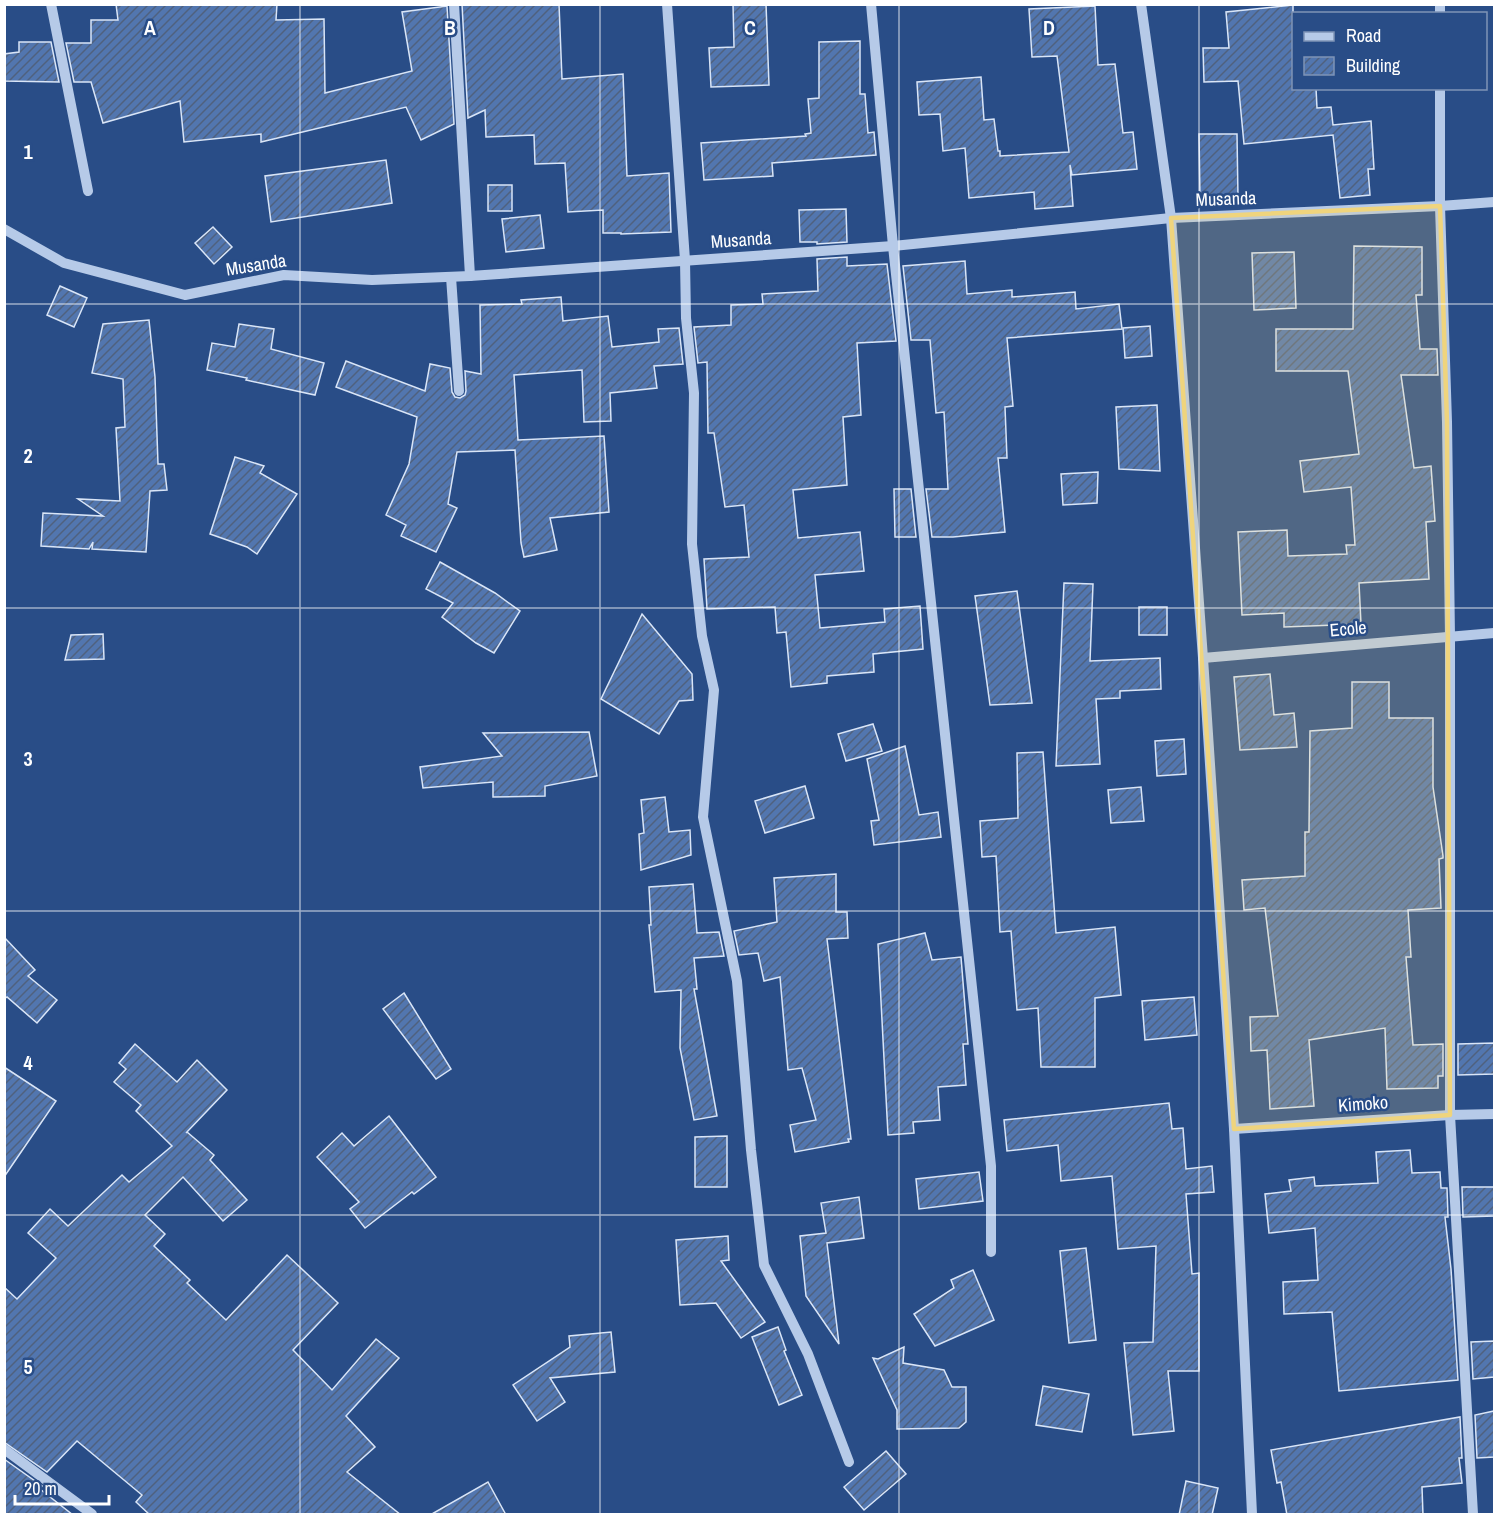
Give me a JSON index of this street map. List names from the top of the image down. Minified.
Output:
{"streets":{"street":["Musanda","Ecole","Kimoko"]},"legend":["Road","Building"],"scale_bar":"20 m","grid":{"columns":["A","B","C","D"],"rows":["1","2","3","4","5"]}}
